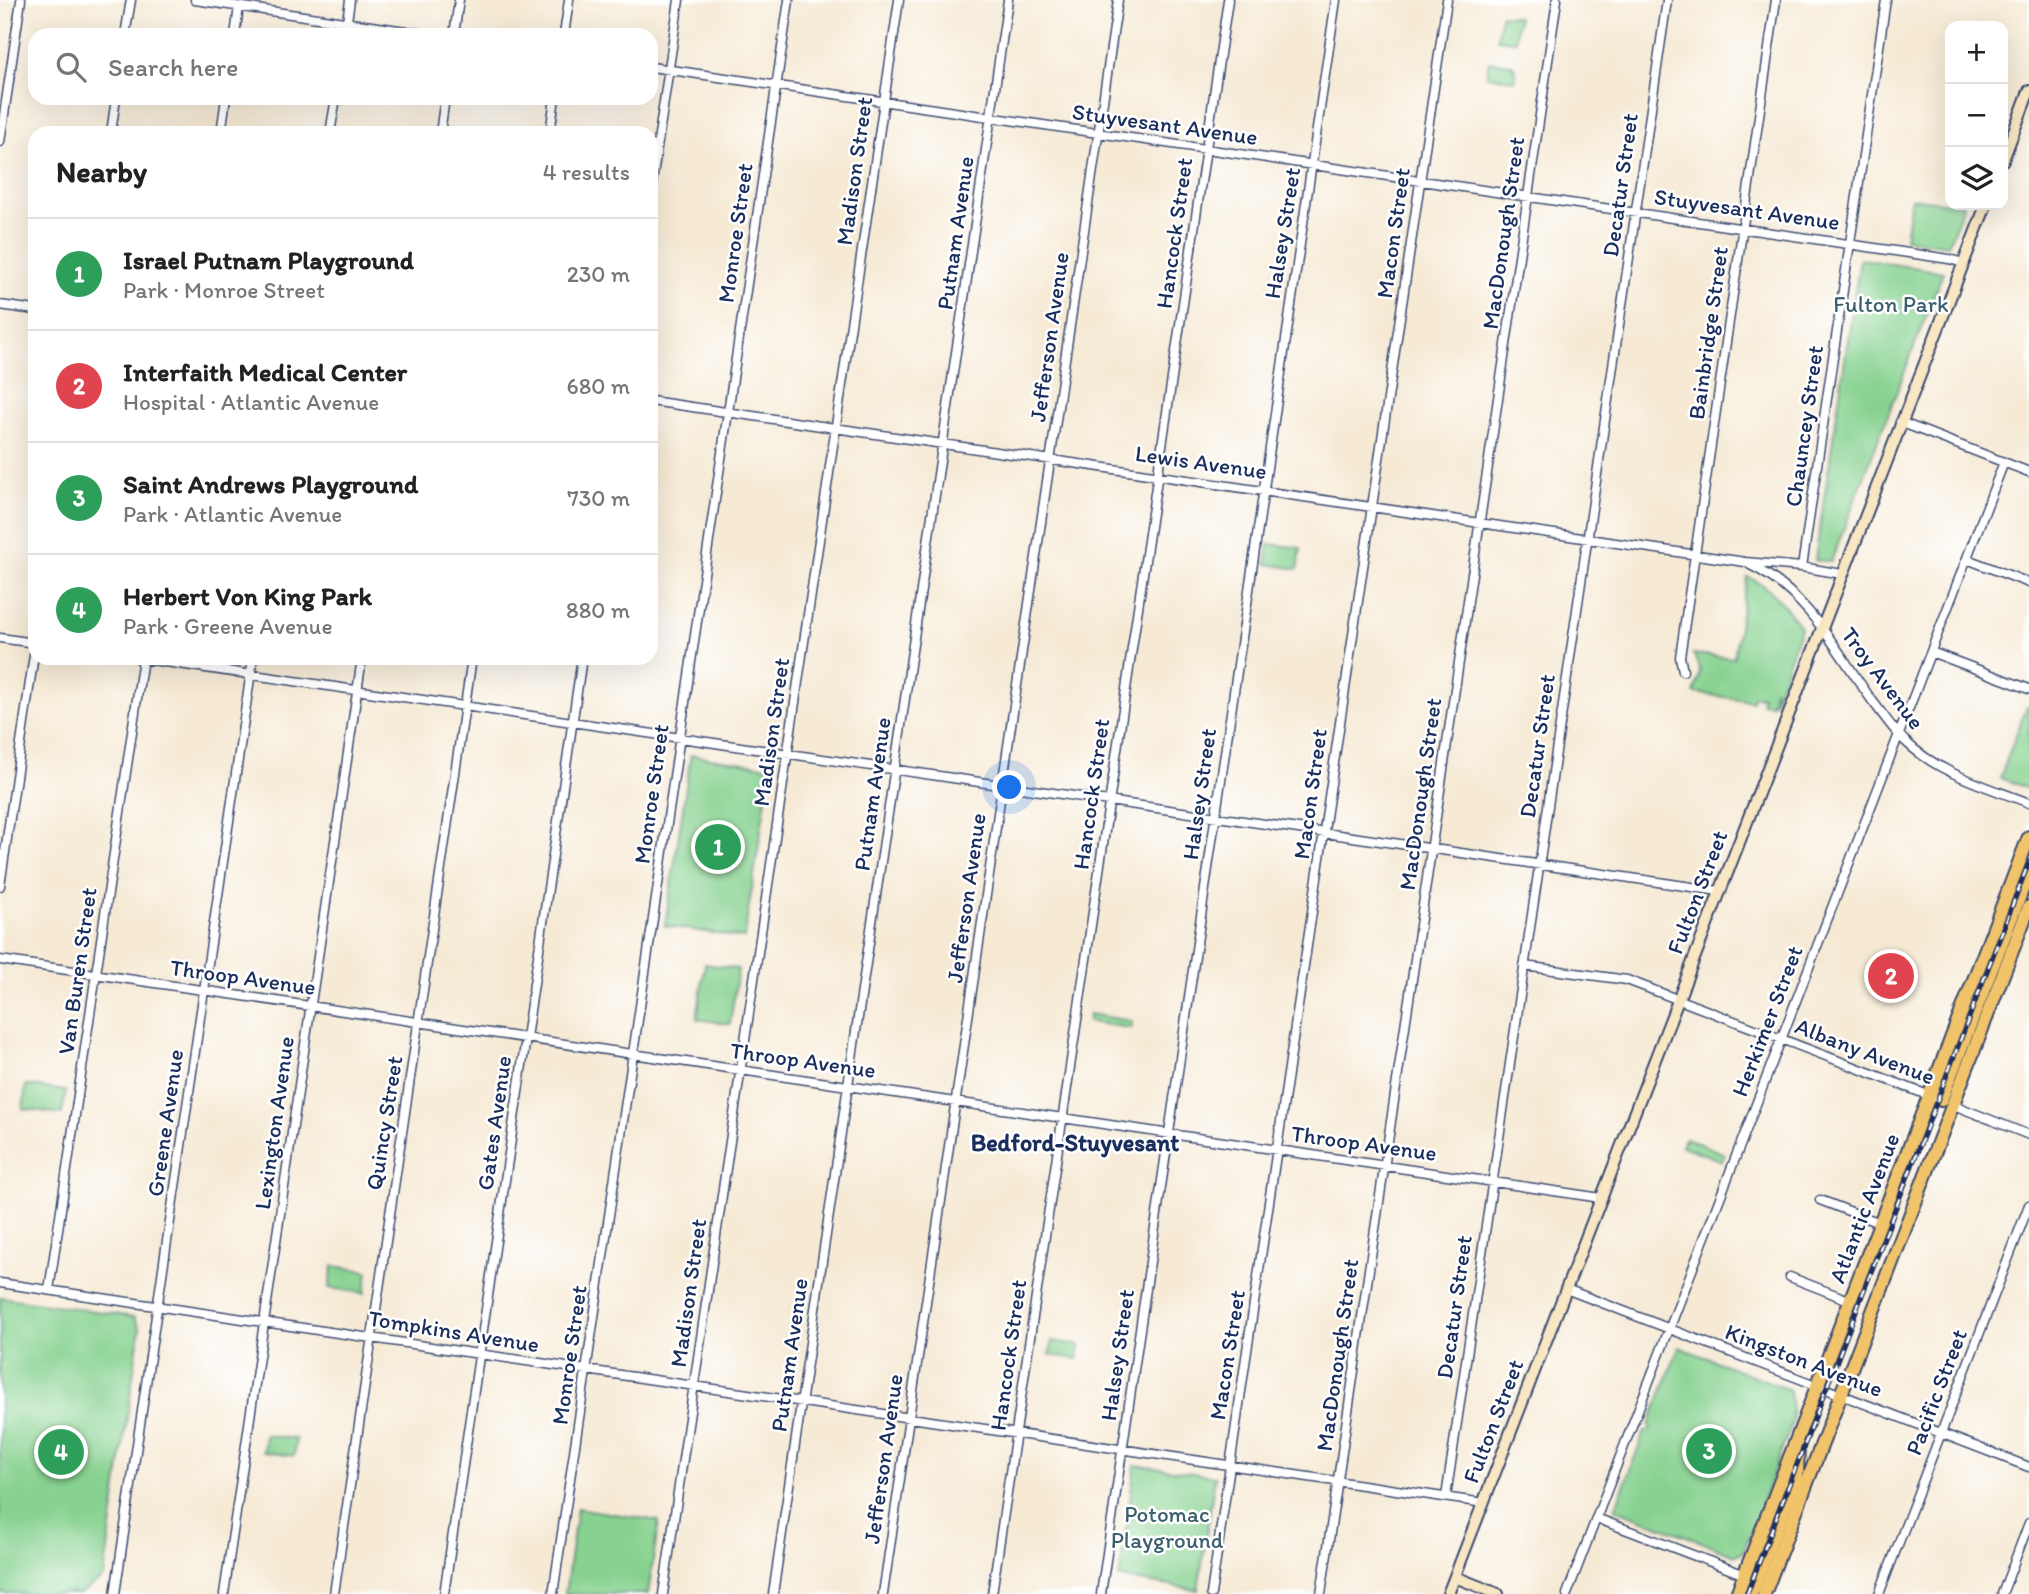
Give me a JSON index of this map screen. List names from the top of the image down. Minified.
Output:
{"streets":{"main road":["Fulton Street","Atlantic Avenue"],"street":["Stuyvesant Avenue","Madison Street","Decatur Street","Monroe Street","Putnam Avenue","Hancock Street","Halsey Street","Macon Street","MacDonough Street","Bainbridge Street","Jefferson Avenue","Chauncey Street","Lewis Avenue","Troy Avenue","Van Buren Street","Throop Avenue","Herkimer Street","Albany Avenue","Greene Avenue","Lexington Avenue","Quincy Street","Gates Avenue","Tompkins Avenue","Kingston Avenue","Pacific Street"]},"crossings":[["Stuyvesant Avenue","Madison Street"],["Stuyvesant Avenue","Decatur Street"],["Stuyvesant Avenue","Monroe Street"],["Stuyvesant Avenue","Putnam Avenue"],["Stuyvesant Avenue","Hancock Street"],["Stuyvesant Avenue","Halsey Street"],["Stuyvesant Avenue","Macon Street"],["Stuyvesant Avenue","MacDonough Street"],["Stuyvesant Avenue","Bainbridge Street"],["Stuyvesant Avenue","Jefferson Avenue"],["Stuyvesant Avenue","Chauncey Street"],["Stuyvesant Avenue","Fulton Street"],["Madison Street","Lewis Avenue"],["Madison Street","Throop Avenue"],["Madison Street","Tompkins Avenue"],["Decatur Street","Lewis Avenue"],["Decatur Street","Throop Avenue"],["Decatur Street","Albany Avenue"],["Decatur Street","Tompkins Avenue"],["Monroe Street","Lewis Avenue"],["Monroe Street","Throop Avenue"],["Monroe Street","Tompkins Avenue"],["Putnam Avenue","Lewis Avenue"],["Putnam Avenue","Throop Avenue"],["Putnam Avenue","Tompkins Avenue"],["Hancock Street","Lewis Avenue"],["Hancock Street","Throop Avenue"],["Hancock Street","Tompkins Avenue"],["Halsey Street","Lewis Avenue"],["Halsey Street","Throop Avenue"],["Halsey Street","Tompkins Avenue"],["Macon Street","Lewis Avenue"],["Macon Street","Throop Avenue"],["Macon Street","Tompkins Avenue"],["MacDonough Street","Lewis Avenue"],["MacDonough Street","Throop Avenue"],["MacDonough Street","Tompkins Avenue"],["Bainbridge Street","Lewis Avenue"],["Jefferson Avenue","Lewis Avenue"],["Jefferson Avenue","Throop Avenue"],["Jefferson Avenue","Tompkins Avenue"],["Chauncey Street","Lewis Avenue"],["Lewis Avenue","Troy Avenue"],["Lewis Avenue","Fulton Street"],["Troy Avenue","Fulton Street"],["Troy Avenue","Herkimer Street"],["Fulton Street","Throop Avenue"],["Fulton Street","Albany Avenue"],["Fulton Street","Tompkins Avenue"],["Fulton Street","Kingston Avenue"],["Van Buren Street","Throop Avenue"],["Van Buren Street","Tompkins Avenue"],["Throop Avenue","Greene Avenue"],["Throop Avenue","Lexington Avenue"],["Throop Avenue","Quincy Street"],["Throop Avenue","Gates Avenue"],["Herkimer Street","Albany Avenue"],["Herkimer Street","Kingston Avenue"],["Albany Avenue","Atlantic Avenue"],["Greene Avenue","Tompkins Avenue"],["Lexington Avenue","Tompkins Avenue"],["Quincy Street","Tompkins Avenue"],["Gates Avenue","Tompkins Avenue"],["Atlantic Avenue","Kingston Avenue"],["Kingston Avenue","Pacific Street"]],"districts":["Bedford-Stuyvesant"],"parks":["Fulton Park","Potomac Playground"],"page":{"map_buttons":["+","−"],"search":"Search here","heading":["Nearby","4 results"],"list":[{"mark":"1","name":"Israel Putnam Playground","note":"Park · Monroe Street","value":"230 m"},{"mark":"2","name":"Interfaith Medical Center","note":"Hospital · Atlantic Avenue","value":"680 m"},{"mark":"3","name":"Saint Andrews Playground","note":"Park · Atlantic Avenue","value":"730 m"},{"mark":"4","name":"Herbert Von King Park","note":"Park · Greene Avenue","value":"880 m"}],"pins":["1","2","3","4"]}}
